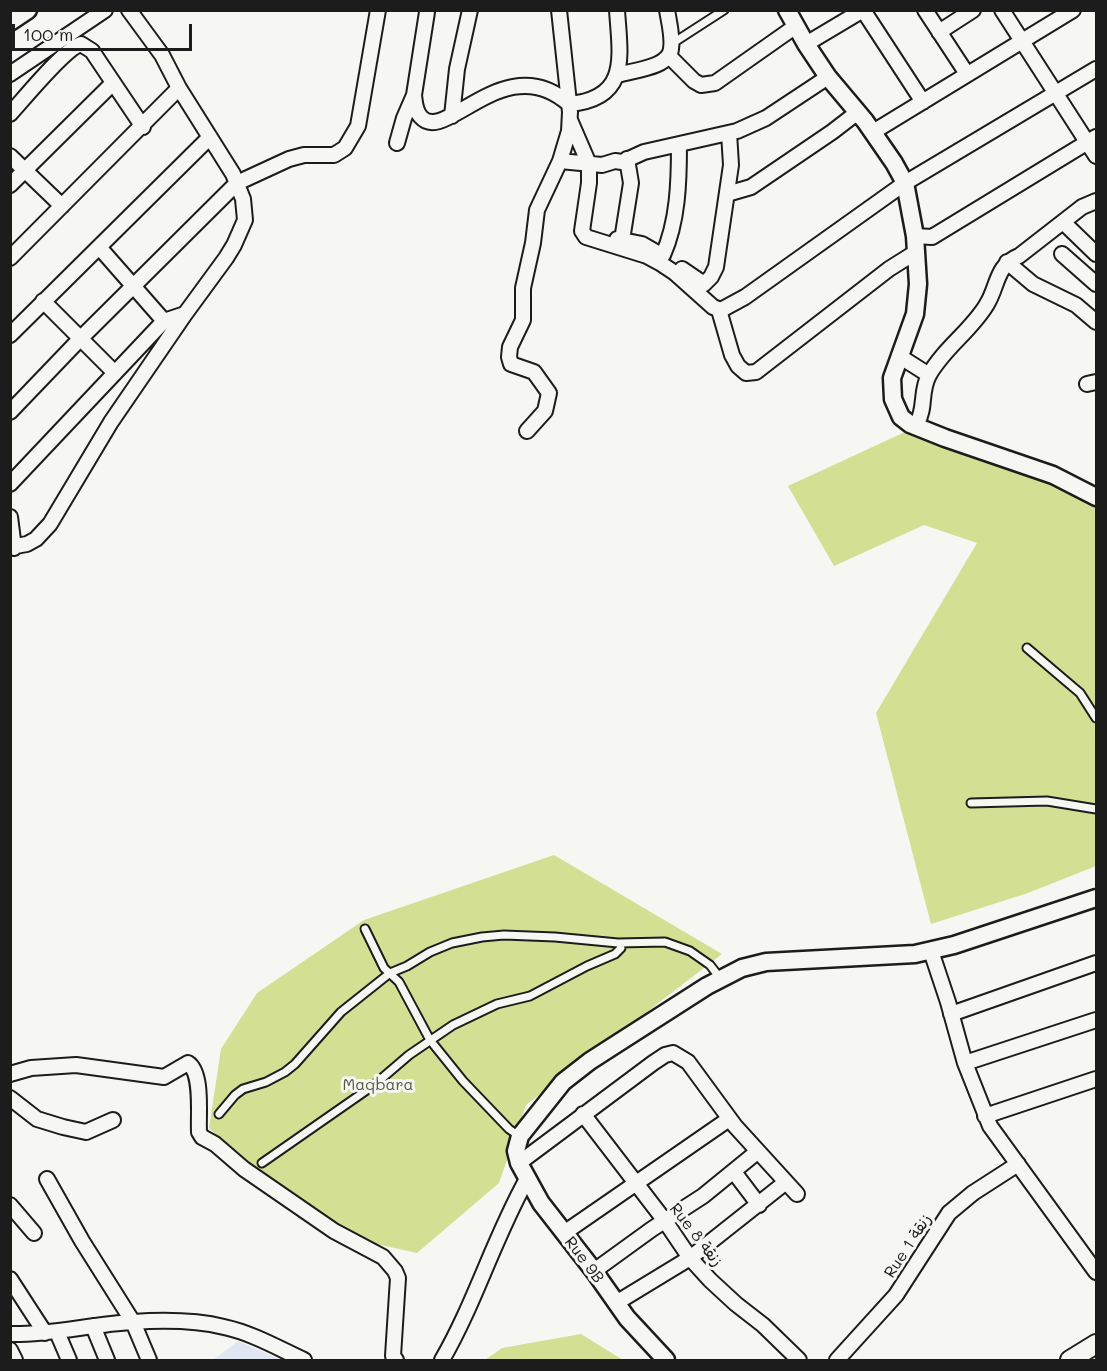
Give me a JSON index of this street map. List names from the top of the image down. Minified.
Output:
{"streets":{"street":["Rue 8 زنقة","Rue 1 زنقة","Rue 9B"]},"parks":["Maqbara"],"scale_bar":"100 m"}
